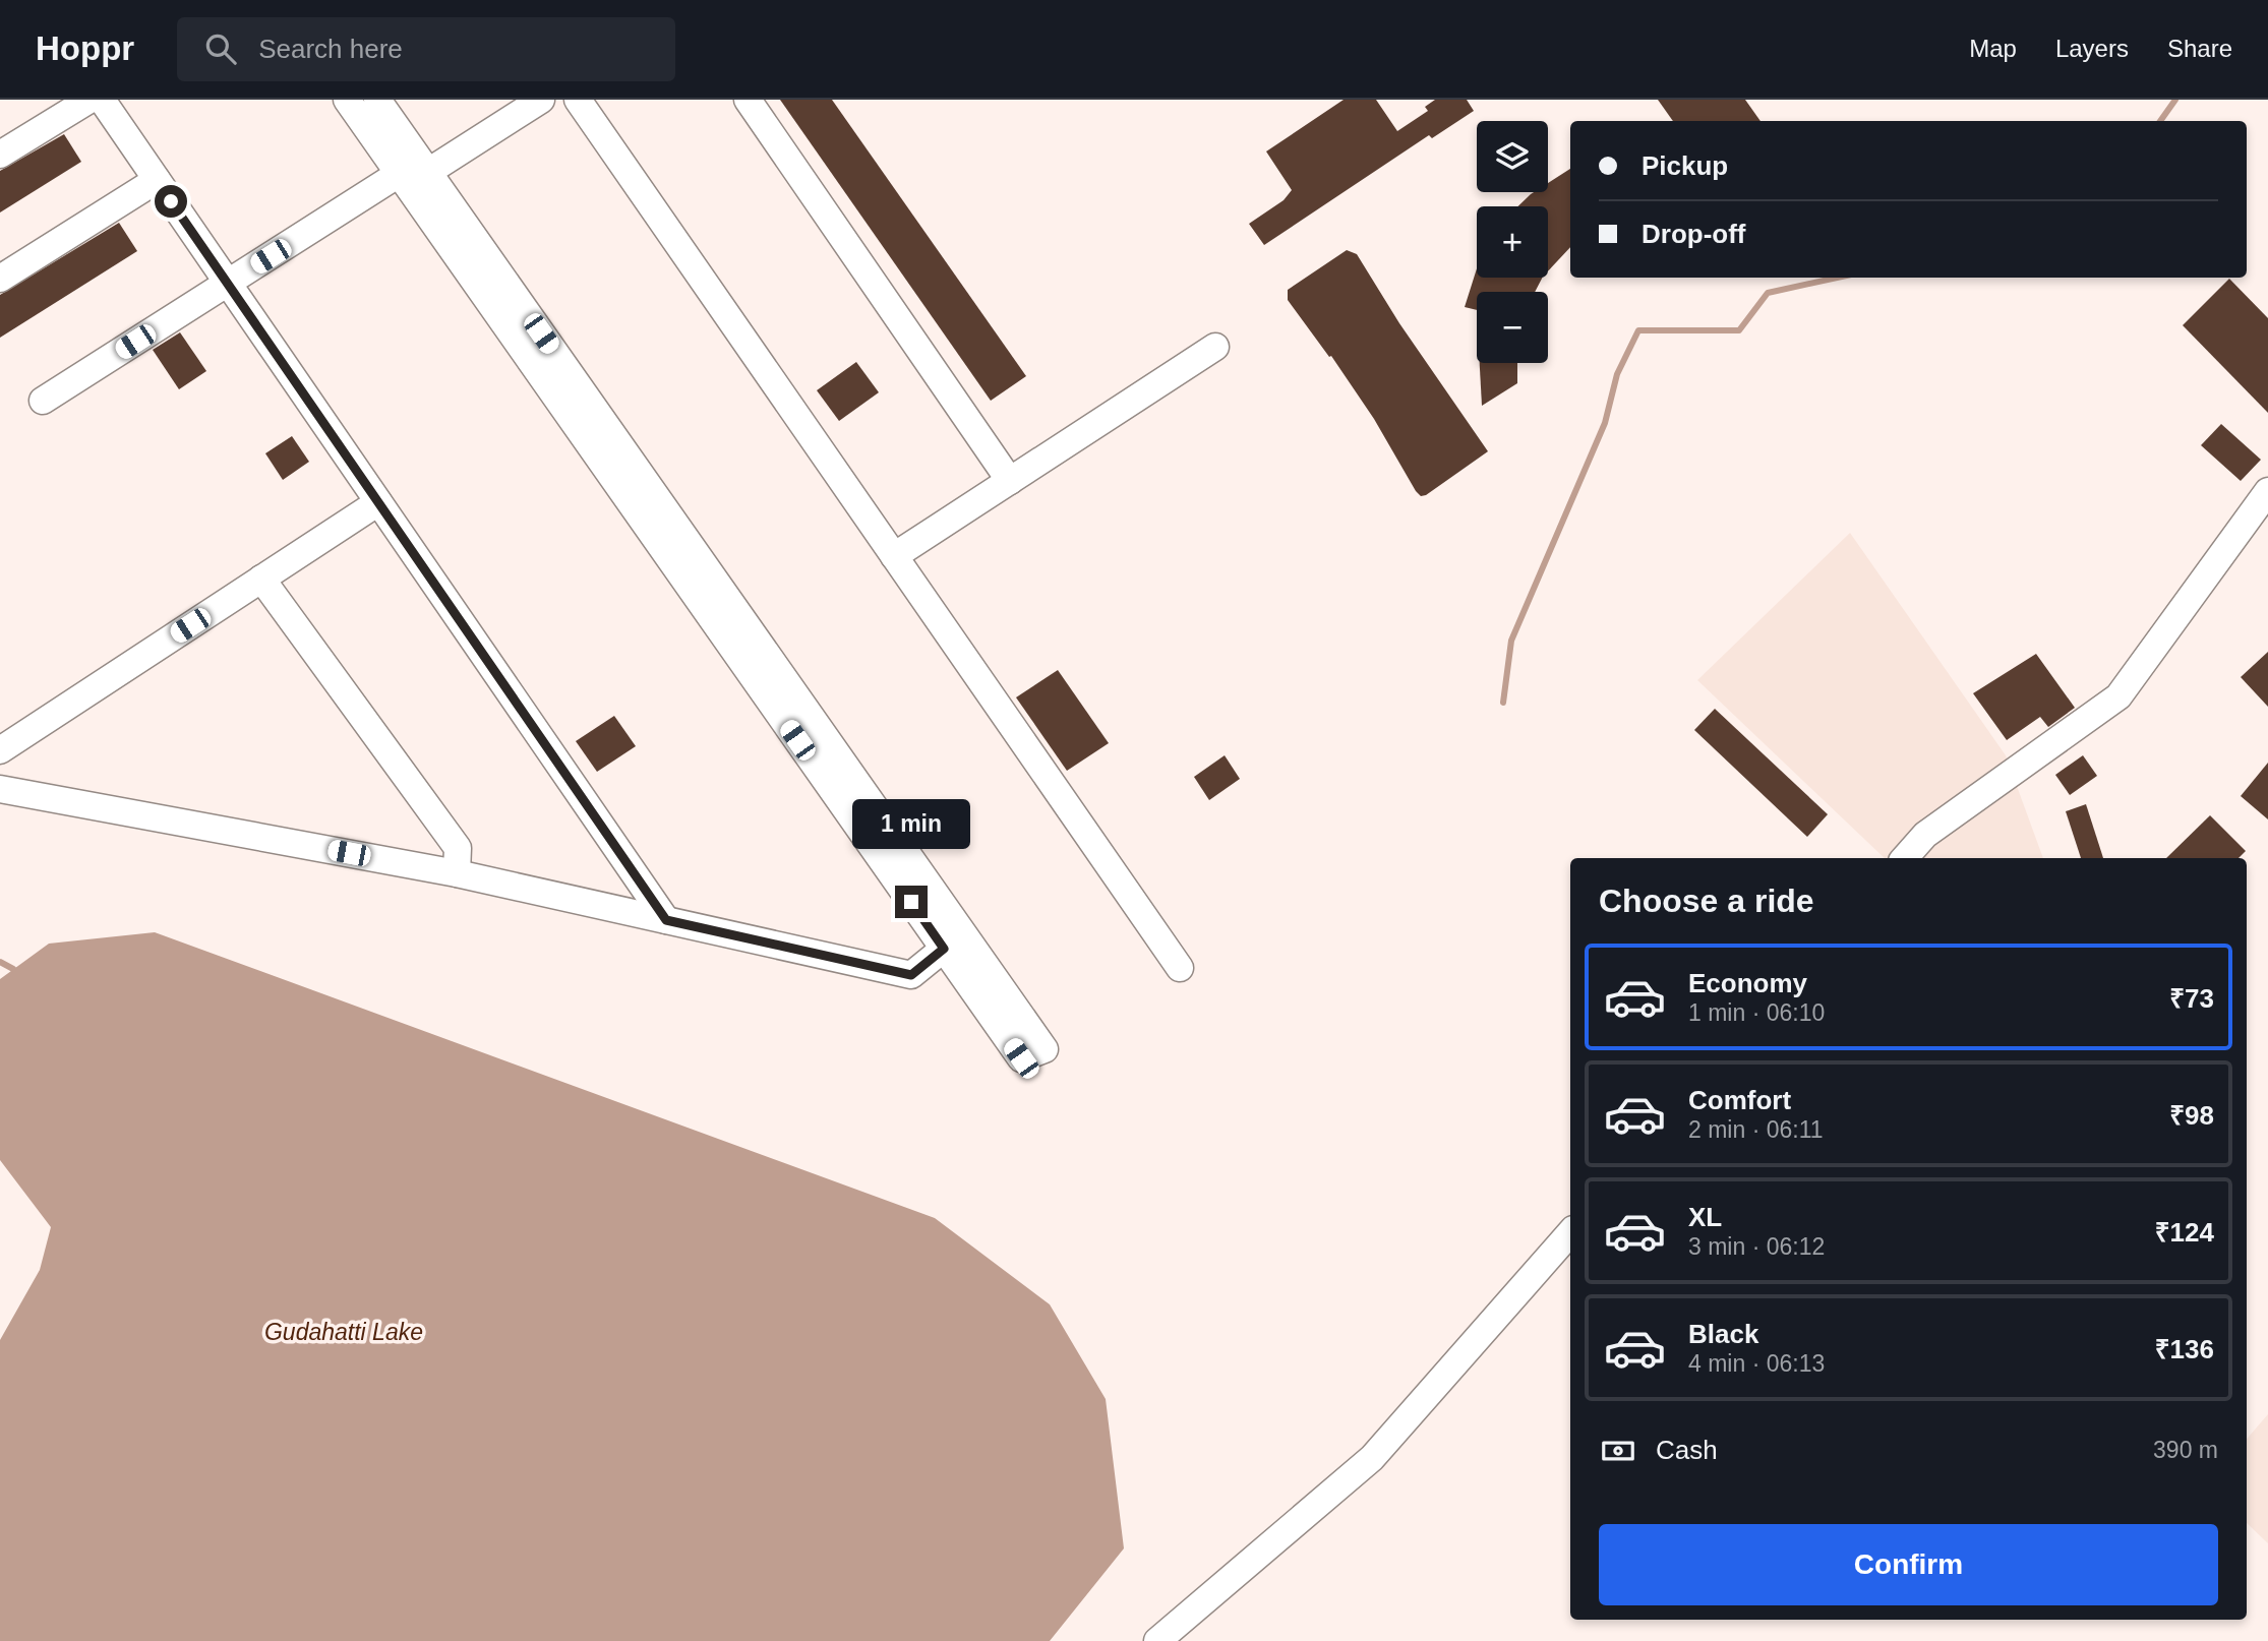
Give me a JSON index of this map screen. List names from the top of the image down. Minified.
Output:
{"water":["Gudahatti Lake"],"page":{"header":"Hoppr","search":"Search here","nav":["Map","Layers","Share"],"map_buttons":["+","−"],"banner":["Pickup","Drop-off"],"bubble":"1 min","heading":"Choose a ride","list":[{"name":"Economy","note":"1 min · 06:10","value":"₹73"},{"name":"Comfort","note":"2 min · 06:11","value":"₹98"},{"name":"XL","note":"3 min · 06:12","value":"₹124"},{"name":"Black","note":"4 min · 06:13","value":"₹136"}],"pay":["Cash","390 m"],"buttons":"Confirm"}}
